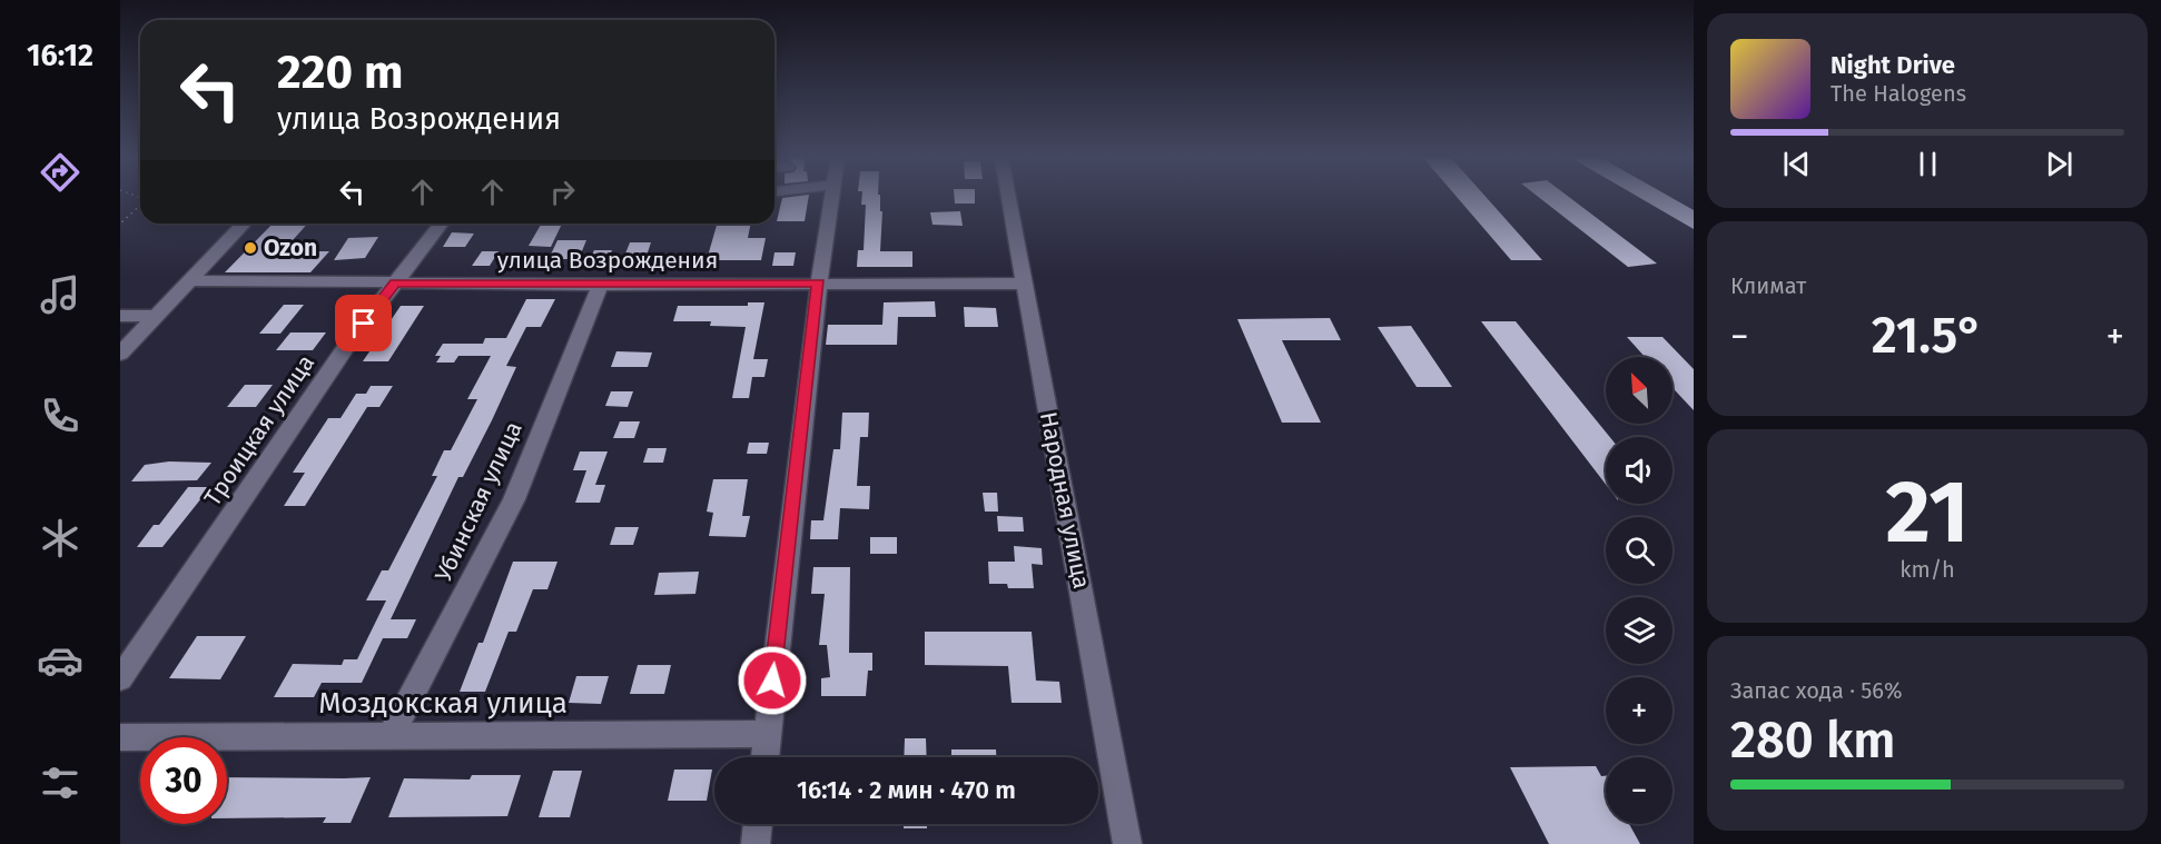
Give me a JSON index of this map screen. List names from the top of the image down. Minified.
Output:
{"streets":{"street":["улица Возрождения","Троицкая улица","Народная улица","Убинская улица","Моздокская улица"]},"crossings":[["улица Возрождения","Троицкая улица"],["улица Возрождения","Народная улица"],["улица Возрождения","Убинская улица"],["Убинская улица","Моздокская улица"]],"places":["Ozon"],"north":"top left","page":{"tabs":"16:12","turn":["220 m","улица Возрождения"],"song":["Night Drive","The Halogens"],"tile":["Климат",["21","km/h"],["Запас хода · 56%","280 km"]],"heat":["−","21.5°","+"],"map_buttons":["+","−"],"limit":"30","trip":"16:14 · 2 мин · 470 m"}}
